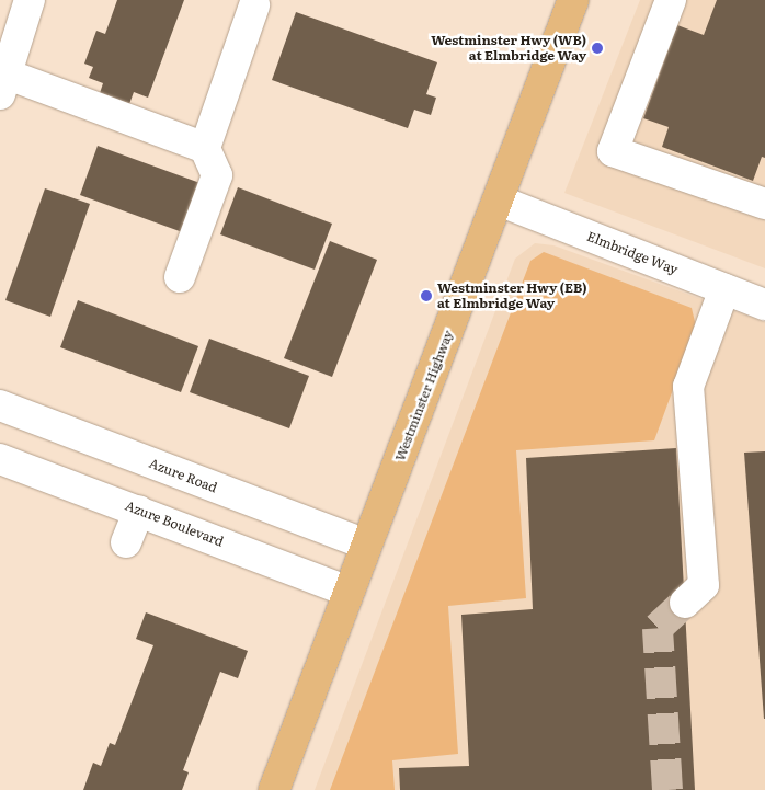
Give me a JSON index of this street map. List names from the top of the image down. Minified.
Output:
{"streets":{"main road":["Westminster Highway"],"street":["Elmbridge Way","Azure Road","Azure Boulevard"]},"crossings":[["Elmbridge Way","Westminster Highway"],["Westminster Highway","Azure Road"],["Westminster Highway","Azure Boulevard"]],"places":["Westminster Hwy (WB) at Elmbridge Way","Westminster Hwy (EB) at Elmbridge Way"]}
